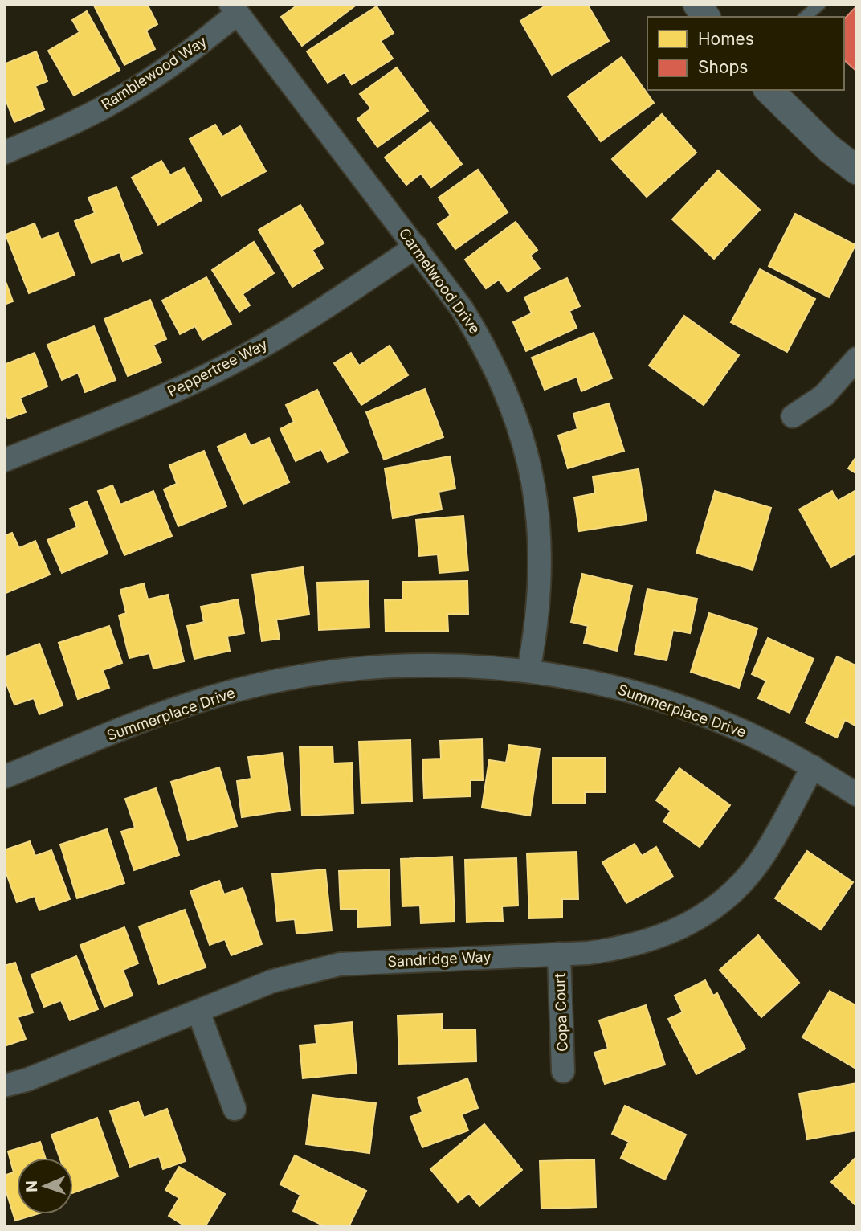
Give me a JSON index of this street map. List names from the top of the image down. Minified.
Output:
{"streets":{"street":["Ramblewood Way","Carmelwood Drive","Peppertree Way","Summerplace Drive","Sandridge Way","Copa Court"]},"crossings":[["Ramblewood Way","Carmelwood Drive"],["Carmelwood Drive","Peppertree Way"],["Carmelwood Drive","Summerplace Drive"],["Summerplace Drive","Sandridge Way"],["Sandridge Way","Copa Court"]],"legend":["Homes","Shops"],"north":"left"}
